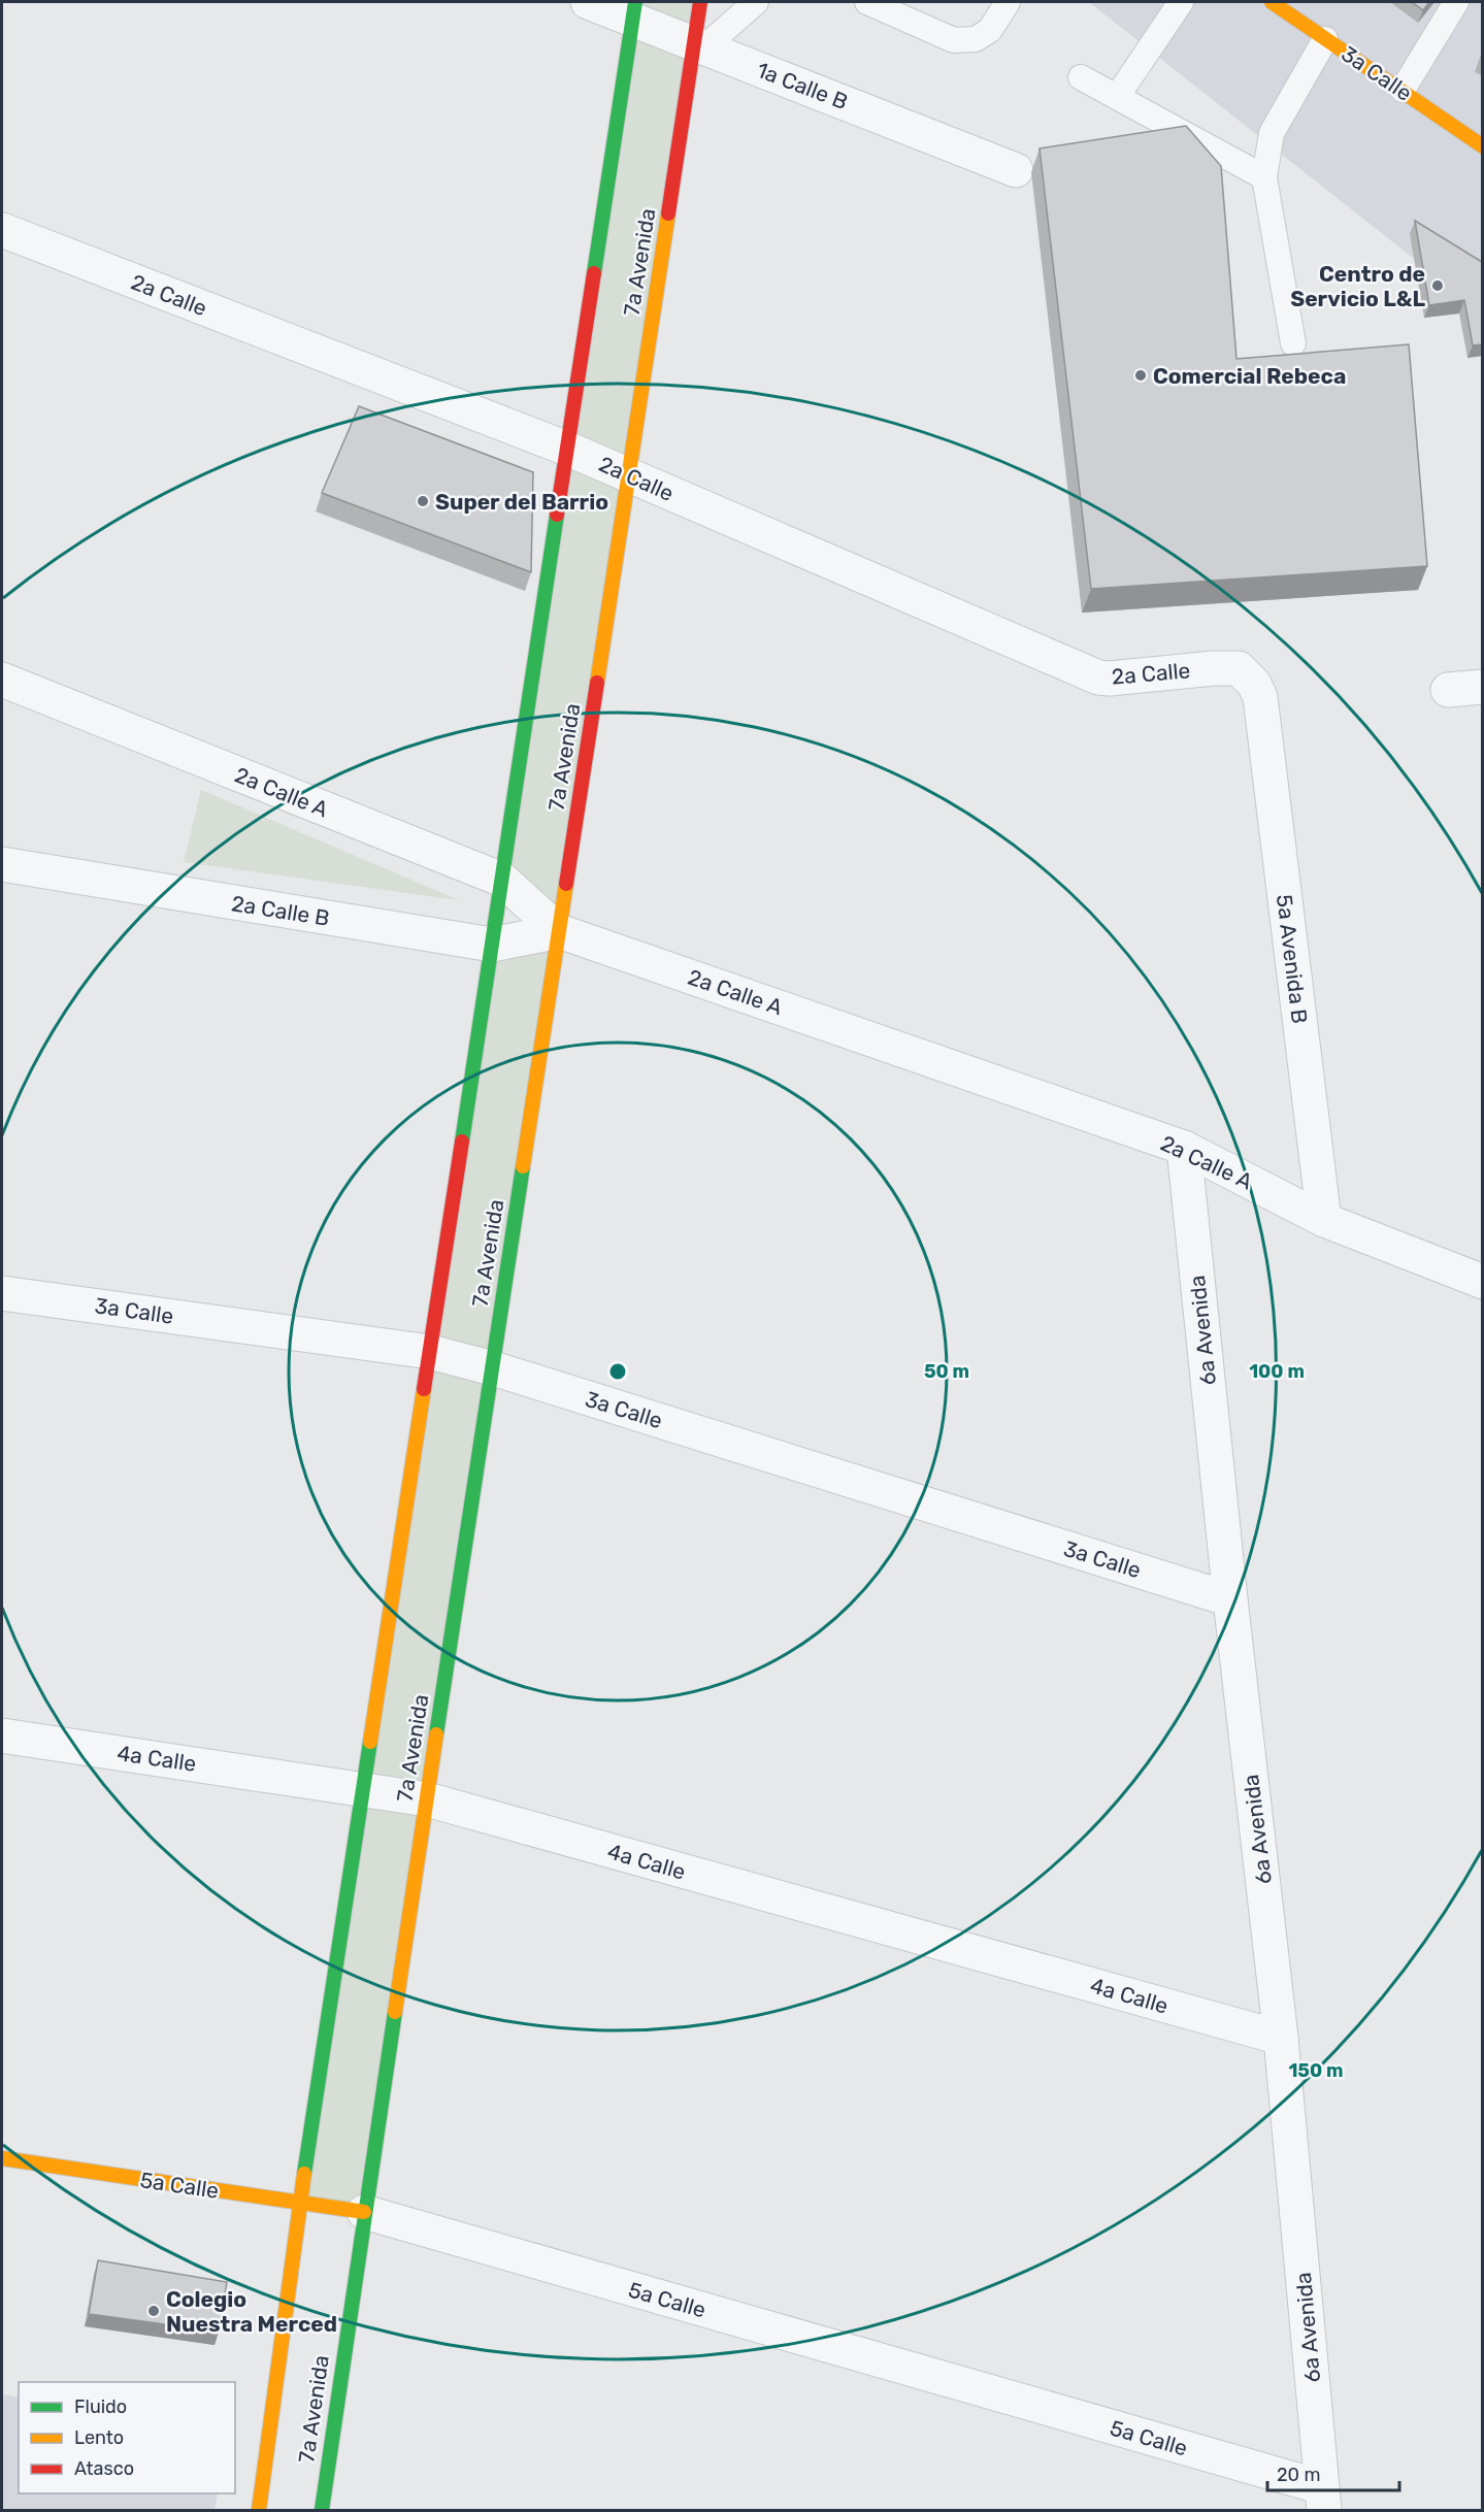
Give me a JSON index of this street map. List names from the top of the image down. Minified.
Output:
{"streets":{"street":["3a Calle","1a Calle B","7a Avenida","2a Calle","2a Calle A","2a Calle B","5a Avenida B","6a Avenida","4a Calle","5a Calle"]},"crossings":[["3a Calle","7a Avenida"],["3a Calle","6a Avenida"],["1a Calle B","7a Avenida"],["7a Avenida","2a Calle"],["7a Avenida","2a Calle A"],["7a Avenida","2a Calle B"],["7a Avenida","4a Calle"],["7a Avenida","5a Calle"],["2a Calle","5a Avenida B"],["2a Calle A","2a Calle B"],["2a Calle A","5a Avenida B"],["2a Calle A","6a Avenida"],["6a Avenida","4a Calle"],["6a Avenida","5a Calle"]],"places":["Centro de Servicio L&L","Comercial Rebeca","Super del Barrio","Colegio Nuestra Merced"],"legend":["Fluido","Lento","Atasco"],"scale_bar":"20 m","rings":["50 m","100 m","150 m"]}
